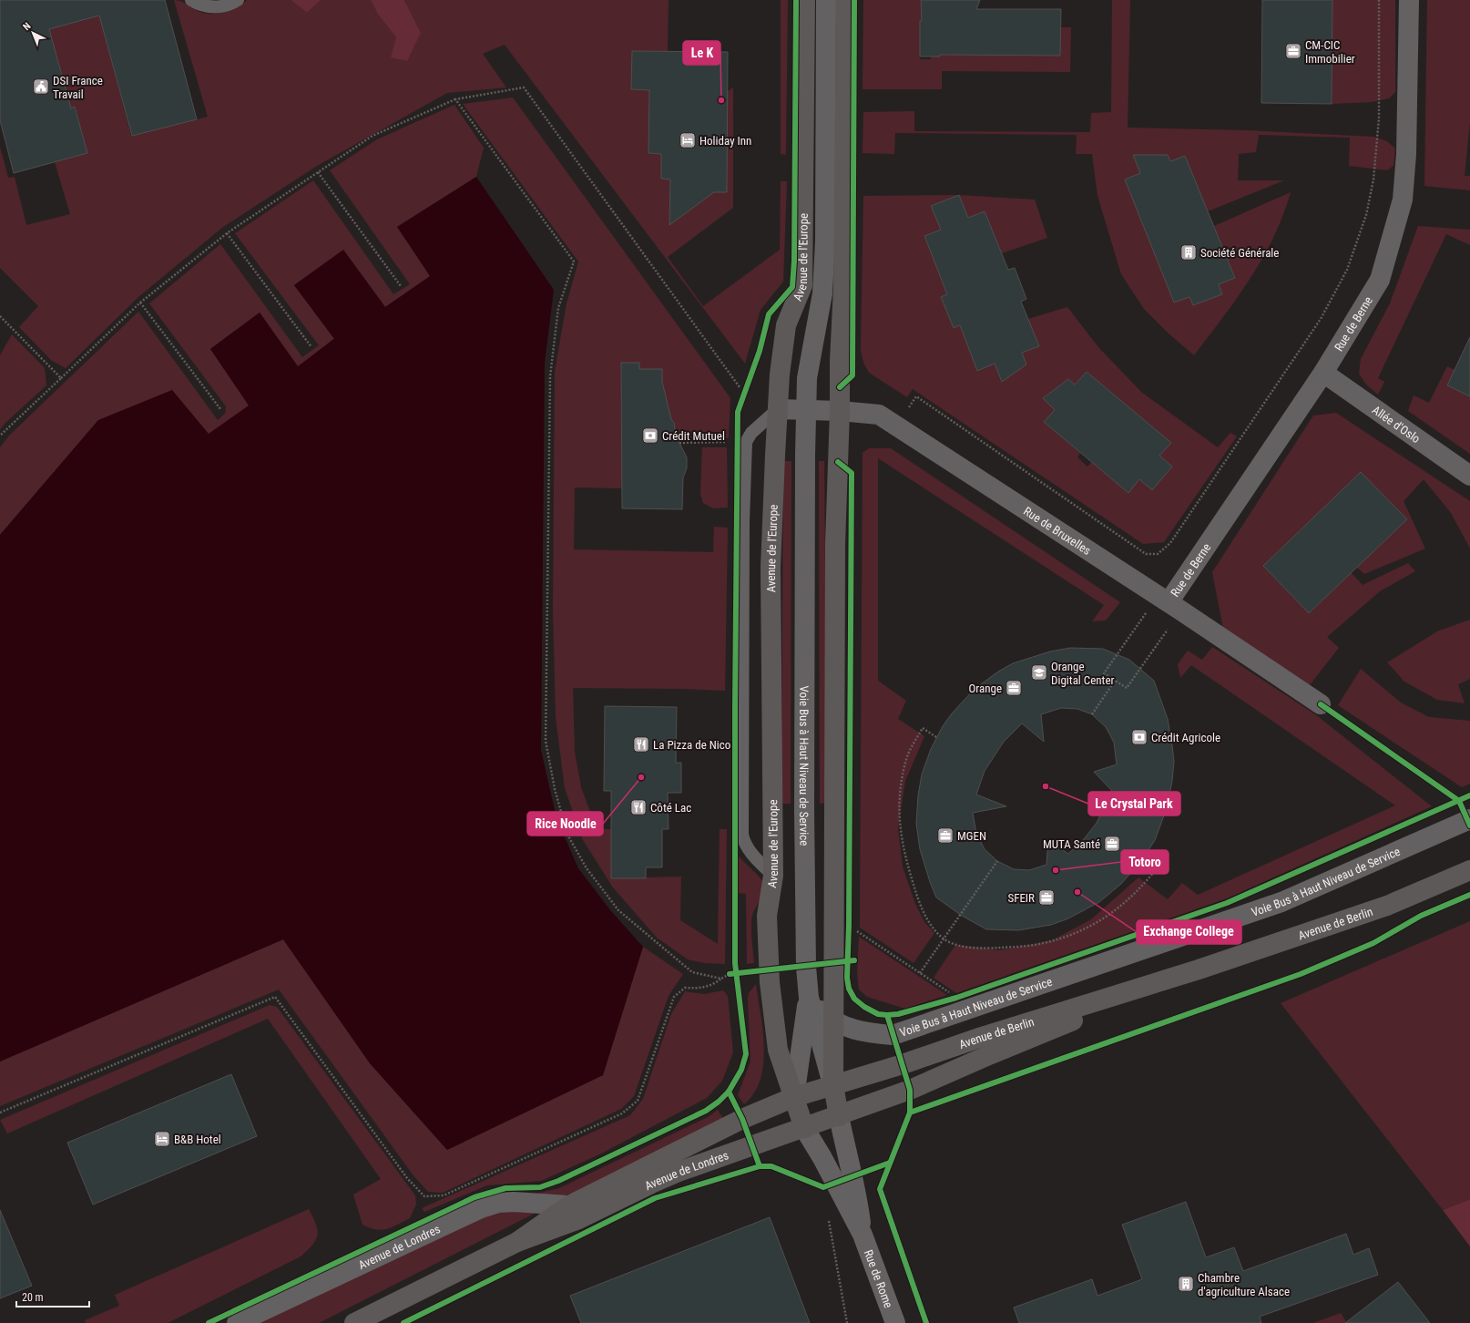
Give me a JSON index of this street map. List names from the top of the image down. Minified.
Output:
{"streets":{"street":["Avenue de l'Europe","Rue de Berne","Allée d'Oslo","Rue de Bruxelles","Voie Bus à Haut Niveau de Service","Avenue de Berlin","Avenue de Londres","Rue de Rome"]},"crossings":[["Avenue de l'Europe","Rue de Bruxelles"],["Avenue de l'Europe","Voie Bus à Haut Niveau de Service"],["Avenue de l'Europe","Avenue de Berlin"],["Avenue de l'Europe","Avenue de Londres"],["Avenue de l'Europe","Rue de Rome"],["Rue de Berne","Allée d'Oslo"],["Rue de Berne","Rue de Bruxelles"],["Avenue de Berlin","Avenue de Londres"],["Avenue de Berlin","Rue de Rome"],["Avenue de Londres","Rue de Rome"]],"places":{"office":["CM-CIC Immobilier","Orange","MGEN","MUTA Santé","SFEIR"],"public building":["DSI France Travail"],"other":["Le K","Rice Noodle","Le Crystal Park","Totoro","Exchange College"],"hotel":["Holiday Inn","B&B Hotel"],"building":["Société Générale","Chambre d'agriculture Alsace"],"bank":["Crédit Mutuel","Crédit Agricole"],"school or university":["Orange Digital Center"],"restaurant":["La Pizza de Nico","Côté Lac"]},"scale_bar":"20 m","north":"top left"}
